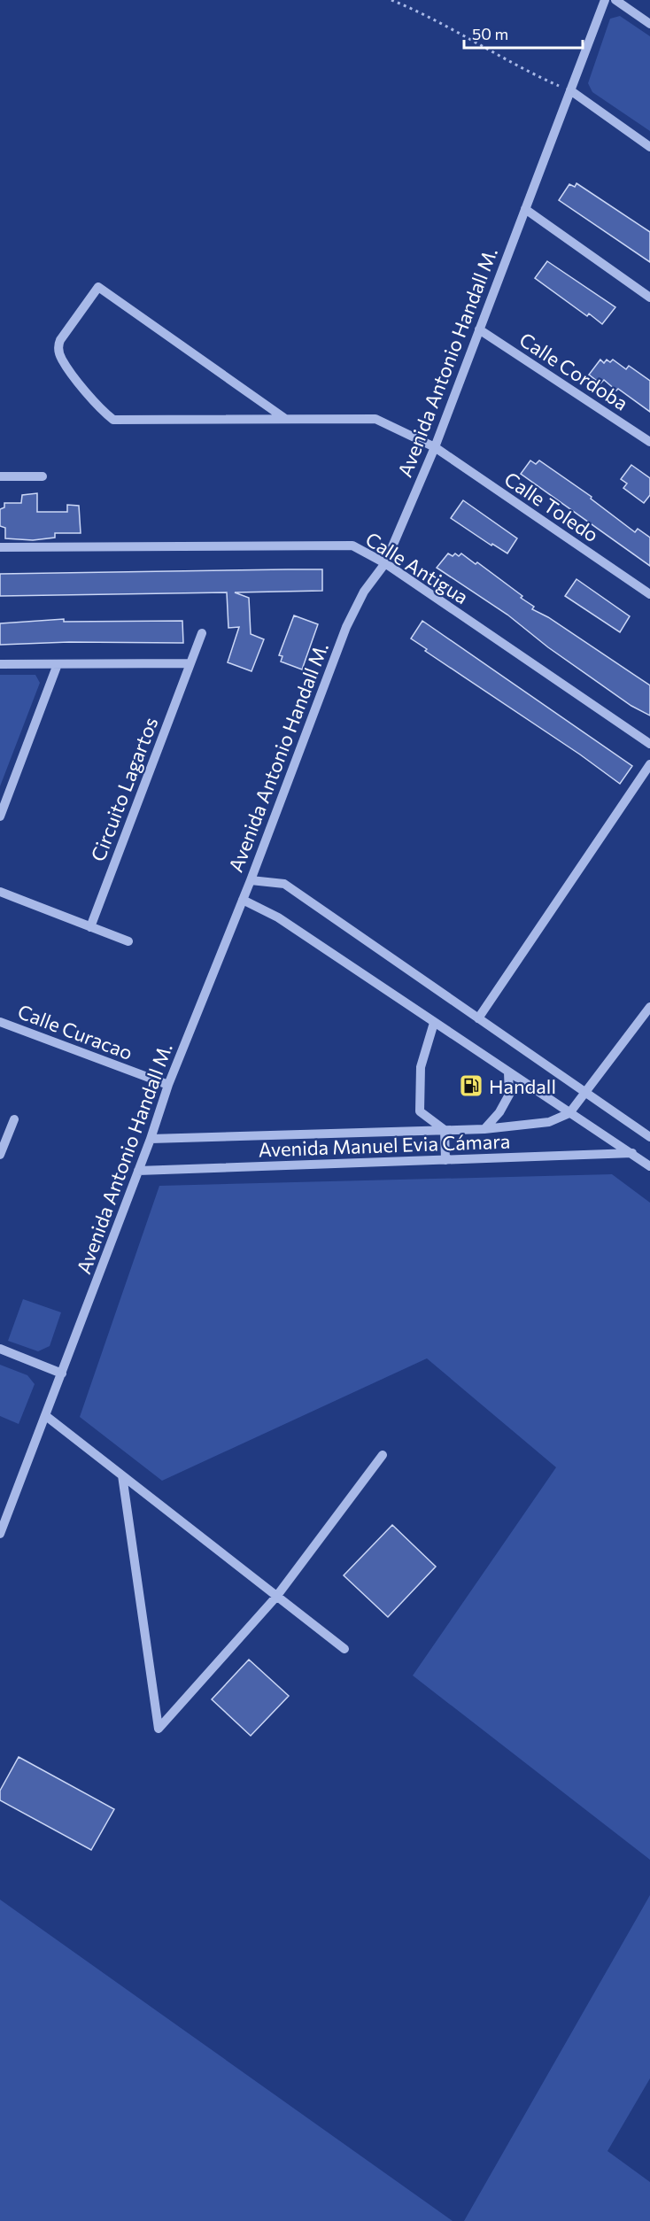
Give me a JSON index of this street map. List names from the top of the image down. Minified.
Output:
{"streets":{"street":["Avenida Antonio Handall M.","Calle Cordoba","Calle Toledo","Calle Antigua","Circuito Lagartos","Calle Curacao","Avenida Manuel Evia Cámara"]},"crossings":[["Avenida Antonio Handall M.","Calle Cordoba"],["Avenida Antonio Handall M.","Calle Toledo"],["Avenida Antonio Handall M.","Calle Antigua"],["Avenida Antonio Handall M.","Calle Curacao"],["Avenida Antonio Handall M.","Avenida Manuel Evia Cámara"]],"places":{"fuel station":["Handall"]},"scale_bar":"50 m"}
